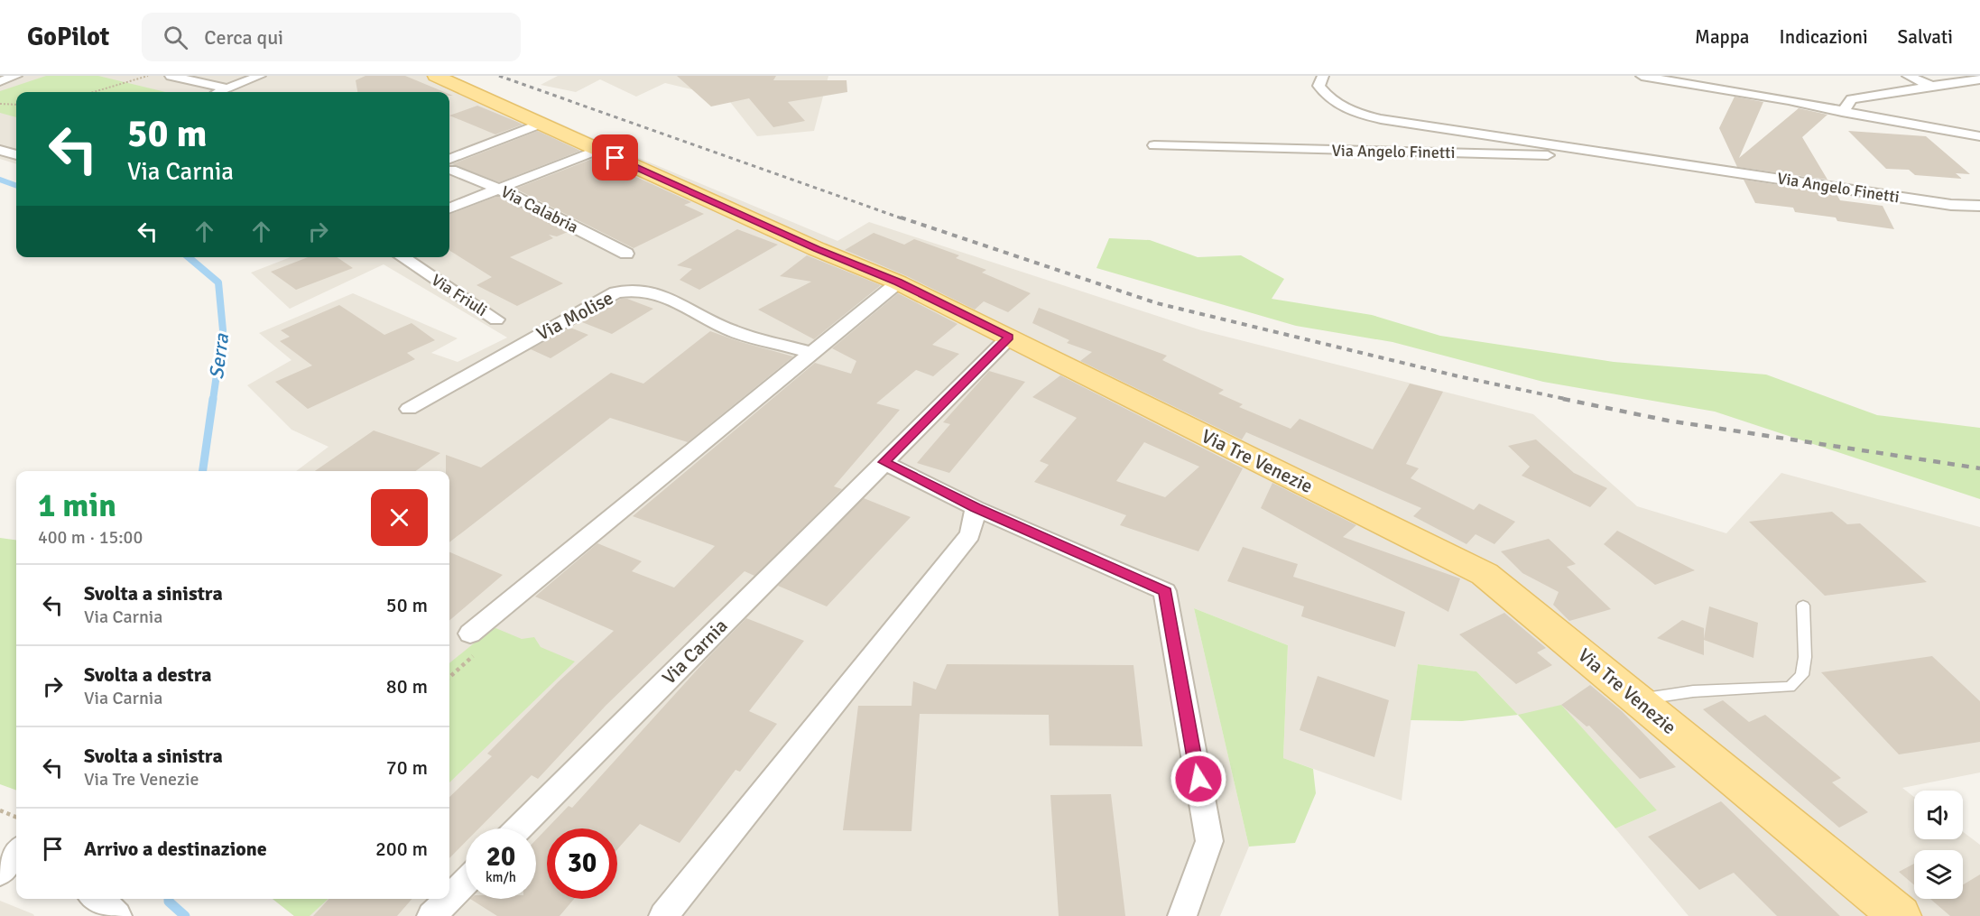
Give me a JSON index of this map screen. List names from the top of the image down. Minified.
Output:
{"streets":{"main road":["Via Tre Venezie"],"street":["Via Angelo Finetti","Via Calabria","Via Friuli","Via Molise","Via Carnia"]},"crossings":[["Via Tre Venezie","Via Carnia"]],"water":["Serra"],"page":{"header":"GoPilot","search":"Cerca qui","nav":["Mappa","Indicazioni","Salvati"],"turn":["50 m","Via Carnia"],"heading":["1 min","400 m · 15:00"],"list":[{"name":"Svolta a sinistra","note":"Via Carnia","value":"50 m"},{"name":"Svolta a destra","note":"Via Carnia","value":"80 m"},{"name":"Svolta a sinistra","note":"Via Tre Venezie","value":"70 m"},{"name":"Arrivo a destinazione","value":"200 m"}],"speed":"20 km/h","limit":"30"}}
